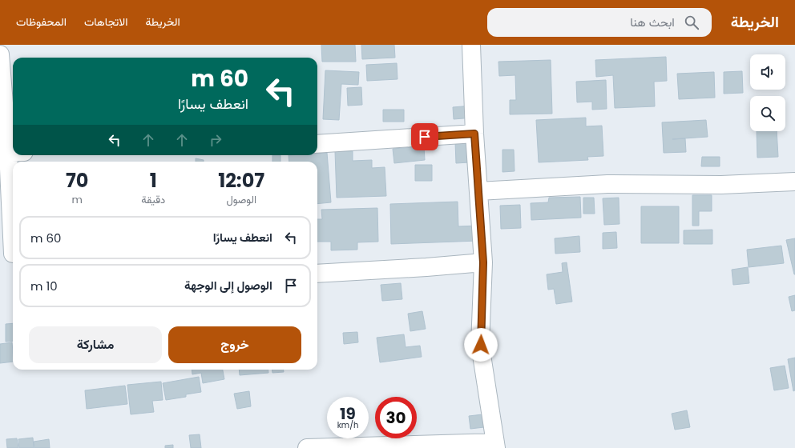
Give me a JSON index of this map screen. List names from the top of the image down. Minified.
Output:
{"page":{"header":"الخريطة","search":"ابحث هنا","nav":["الخريطة","الاتجاهات","المحفوظات"],"turn":["60 m","انعطف يسارًا"],"eta":["12:07","الوصول","1","دقيقة","70","m"],"list":[{"name":"انعطف يسارًا","value":"60 m"},{"name":"الوصول إلى الوجهة","value":"10 m"}],"buttons":["خروج","مشاركة"],"speed":"19 km/h","limit":"30"}}
